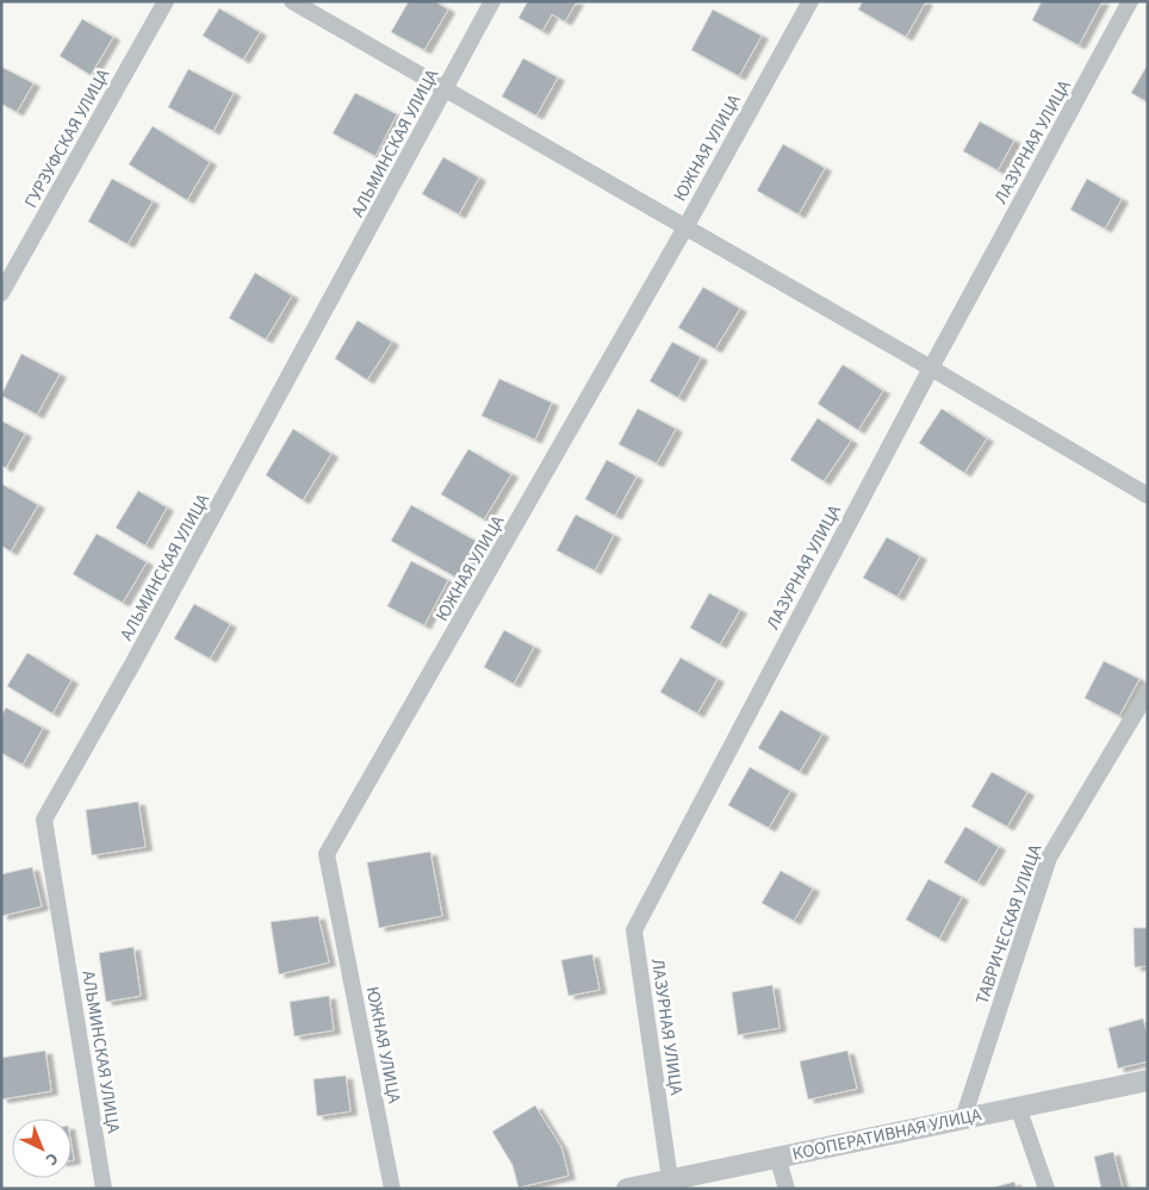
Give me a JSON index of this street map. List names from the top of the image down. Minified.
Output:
{"streets":{"street":["ГУРЗУФСКАЯ УЛИЦА","ЛАЗУРНАЯ УЛИЦА","АЛЬМИНСКАЯ УЛИЦА","ЮЖНАЯ УЛИЦА","ТАВРИЧЕСКАЯ УЛИЦА","КООПЕРАТИВНАЯ УЛИЦА"]},"crossings":[["ЛАЗУРНАЯ УЛИЦА","КООПЕРАТИВНАЯ УЛИЦА"],["ТАВРИЧЕСКАЯ УЛИЦА","КООПЕРАТИВНАЯ УЛИЦА"]],"north":"bottom right"}
